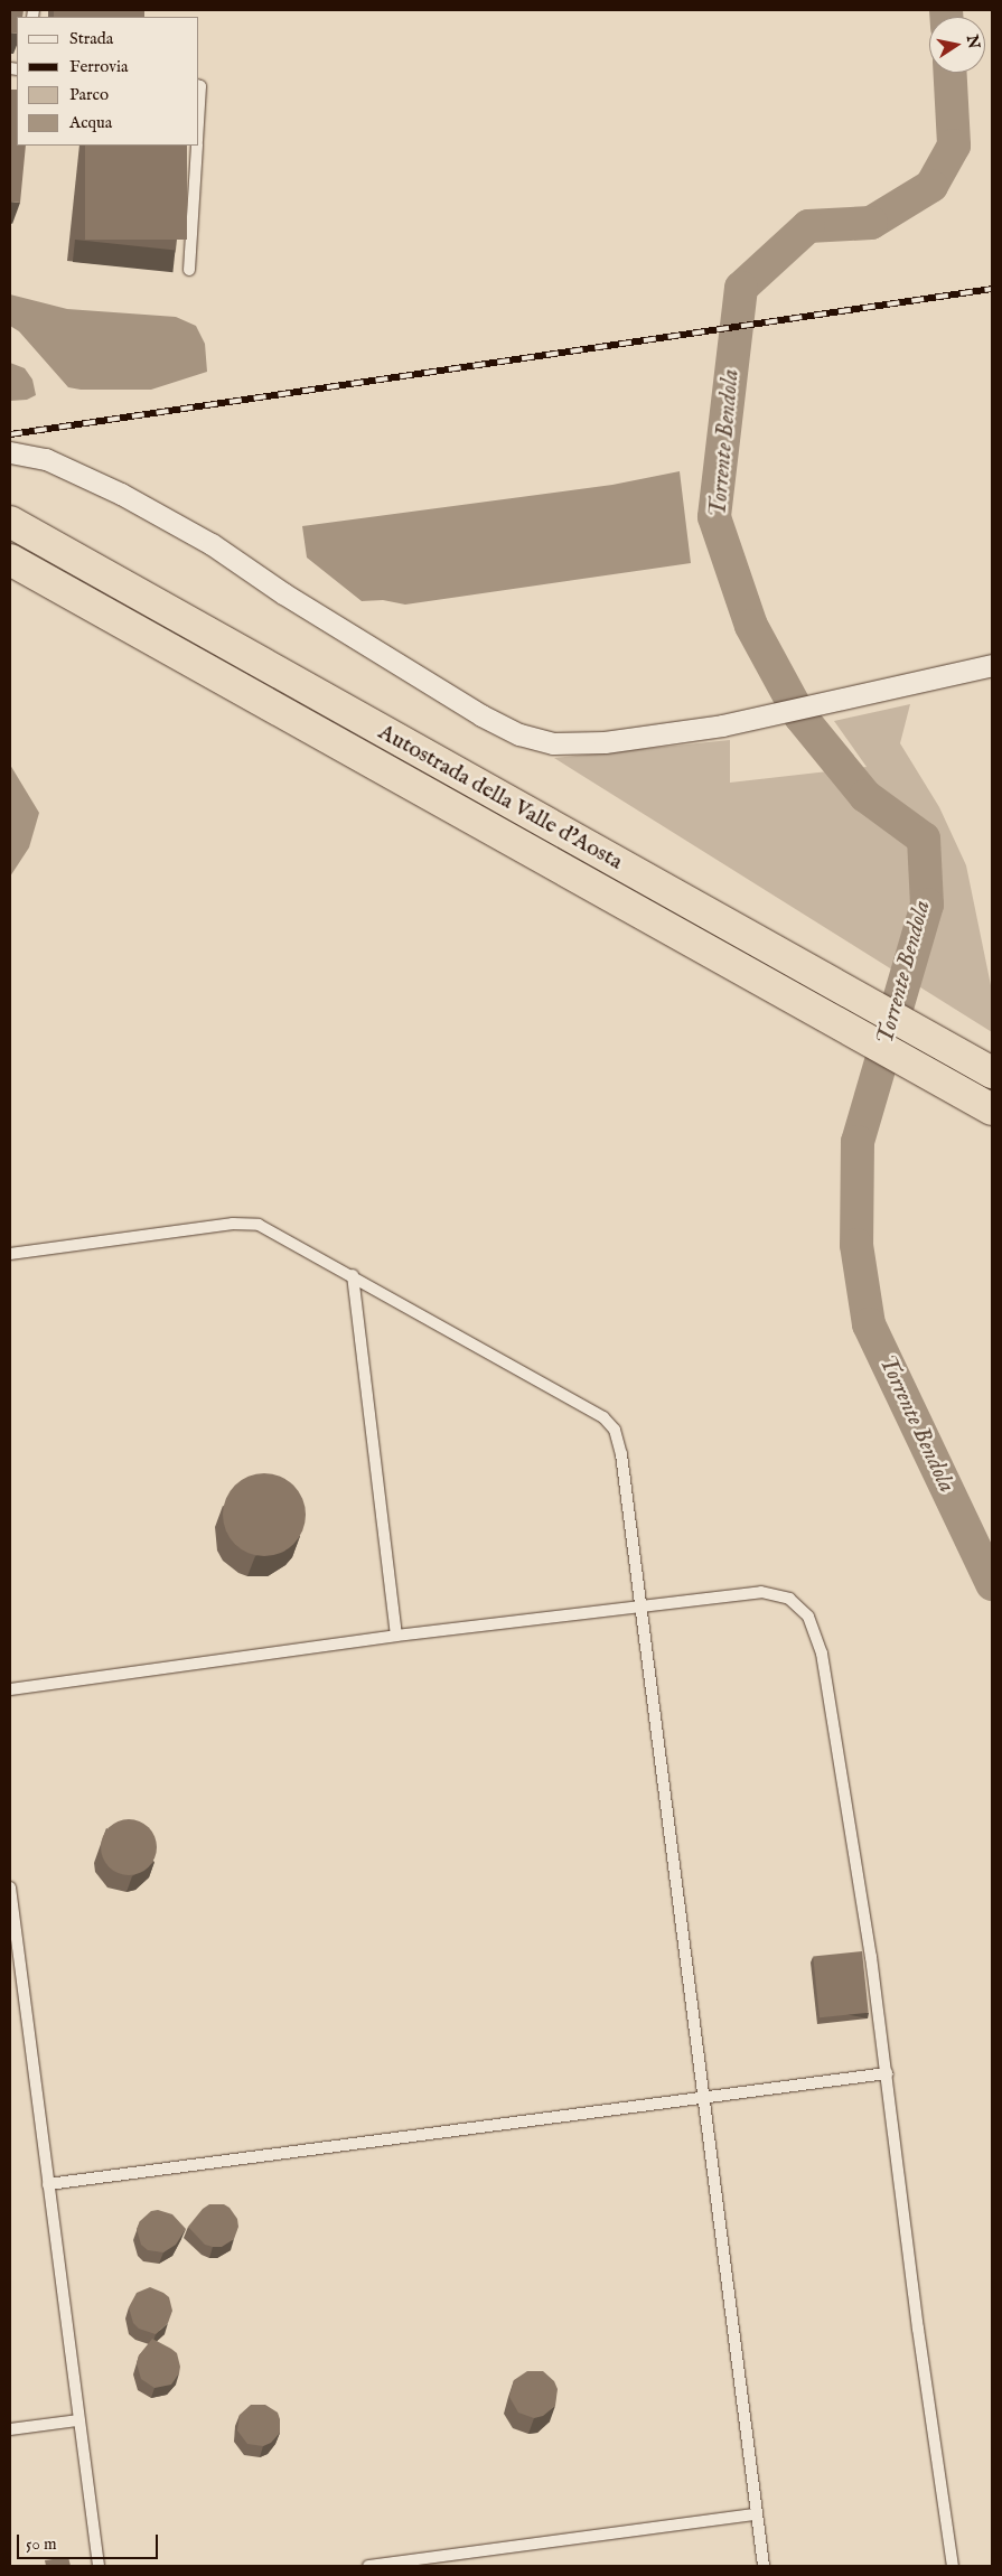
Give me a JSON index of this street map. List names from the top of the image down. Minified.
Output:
{"streets":{"highway":["Autostrada della Valle d'Aosta"]},"water":["Torrente Bendola"],"legend":["Strada","Ferrovia","Parco","Acqua"],"scale_bar":"50 m","north":"right"}
